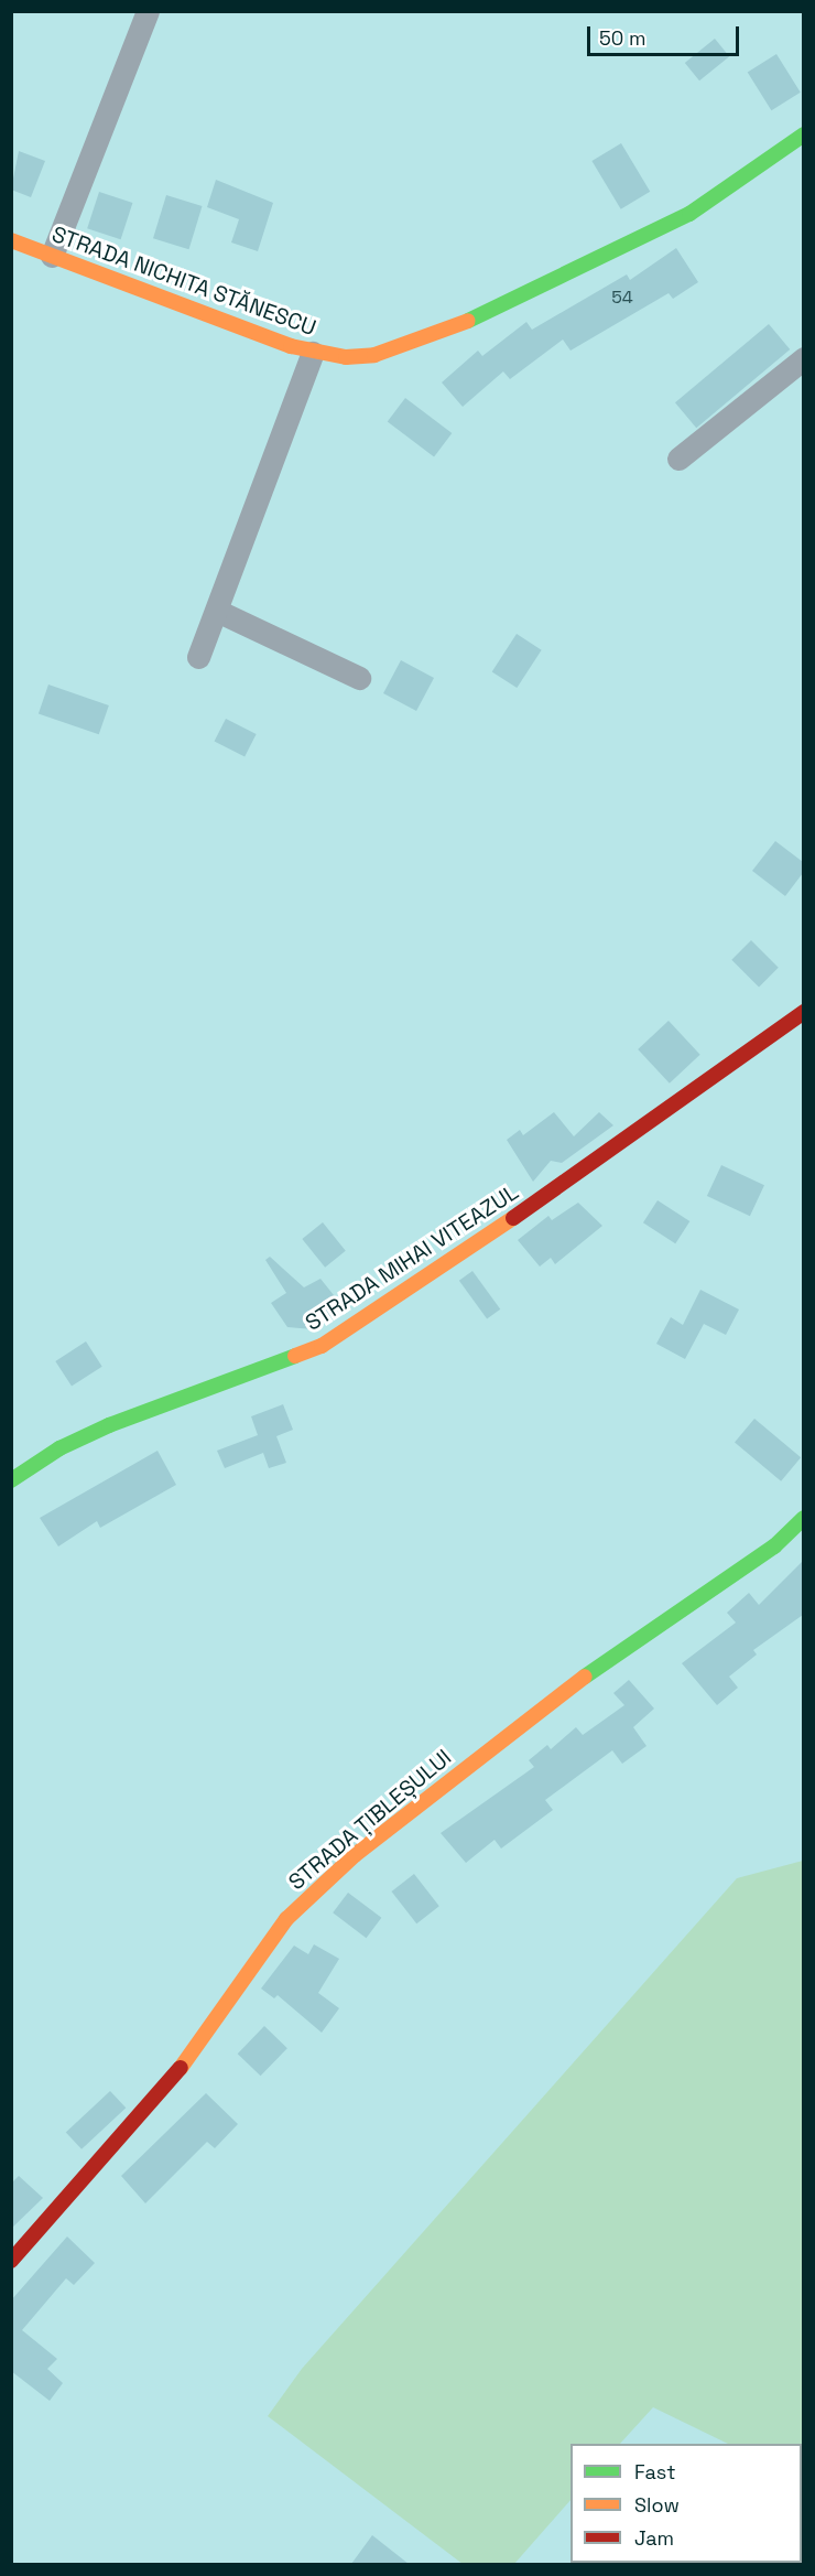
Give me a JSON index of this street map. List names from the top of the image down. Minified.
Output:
{"streets":{"street":["STRADA NICHITA STĂNESCU","STRADA MIHAI VITEAZUL","STRADA ȚIBLEȘULUI"]},"house_numbers":["54"],"legend":["Fast","Slow","Jam"],"scale_bar":"50 m"}
